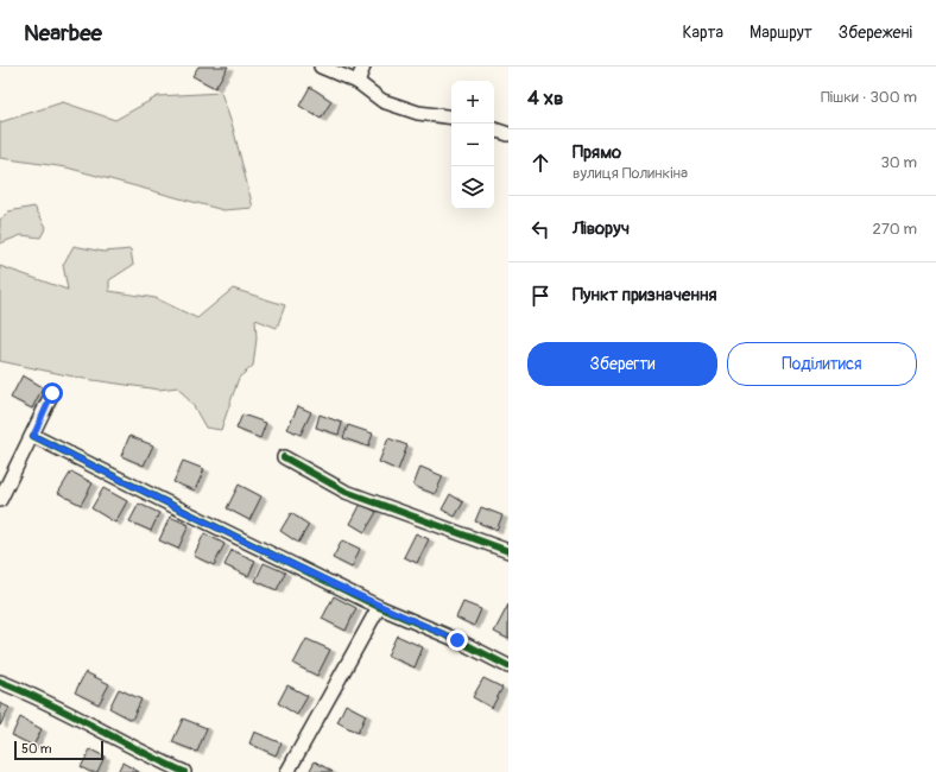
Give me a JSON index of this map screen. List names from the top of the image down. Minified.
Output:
{"scale_bar":"50 m","page":{"header":"Nearbee","nav":["Карта","Маршрут","Збережені"],"heading":["4 хв","Пішки · 300 m"],"map_buttons":["+","−"],"list":[["Прямо","вулиця Полинкіна","30 m"],["Ліворуч","270 m"],"Пункт призначення"],"buttons":["Зберегти","Поділитися"],"scale":"50 m"}}
